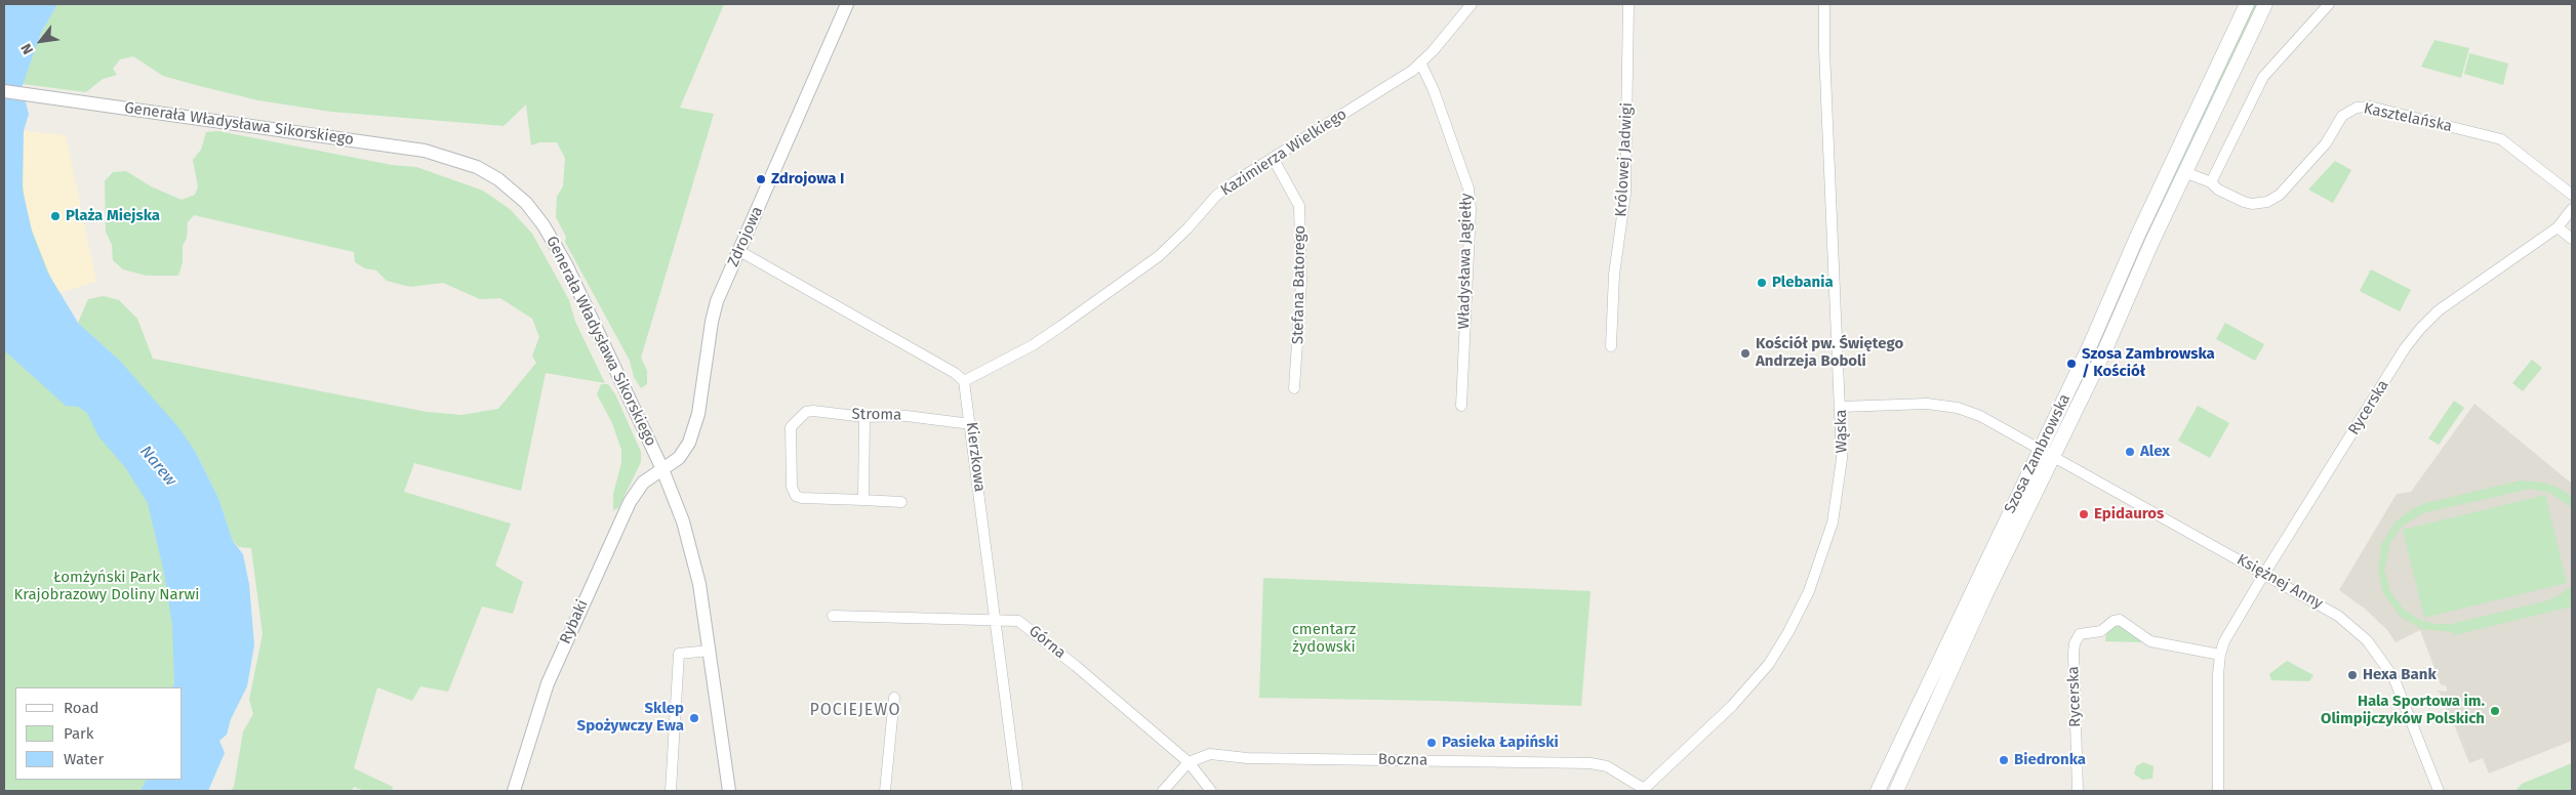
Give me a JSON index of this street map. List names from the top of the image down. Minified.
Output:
{"streets":{"main road":["Szosa Zambrowska"],"street":["Kasztelańska","Generała Władysława Sikorskiego","Kazimierza Wielkiego","Królowej Jadwigi","Zdrojowa","Władysława Jagiełły","Stefana Batorego","Rycerska","Stroma","Wąska","Kierzkowa","Księżnej Anny","Rybaki","Górna","Boczna"]},"crossings":[["Kasztelańska","Szosa Zambrowska"],["Generała Władysława Sikorskiego","Zdrojowa"],["Generała Władysława Sikorskiego","Rybaki"],["Kazimierza Wielkiego","Władysława Jagiełły"],["Kazimierza Wielkiego","Stefana Batorego"],["Kazimierza Wielkiego","Kierzkowa"],["Zdrojowa","Rybaki"],["Rycerska","Księżnej Anny"],["Stroma","Kierzkowa"],["Wąska","Księżnej Anny"],["Wąska","Boczna"],["Szosa Zambrowska","Księżnej Anny"],["Kierzkowa","Górna"],["Górna","Boczna"]],"districts":["POCIEJEWO"],"water":["Narew"],"parks":["Łomżyński Park Krajobrazowy Doliny Narwi","cmentarz żydowski"],"places":["Zdrojowa I","Plaża Miejska","Plebania","Kościół pw. Świętego Andrzeja Boboli","Szosa Zambrowska / Kościół","Alex","Epidauros","Hexa Bank","Hala Sportowa im. Olimpijczyków Polskich","Sklep Spożywczy Ewa","Pasieka Łapiński","Biedronka"],"legend":["Road","Park","Water"],"north":"bottom left"}
